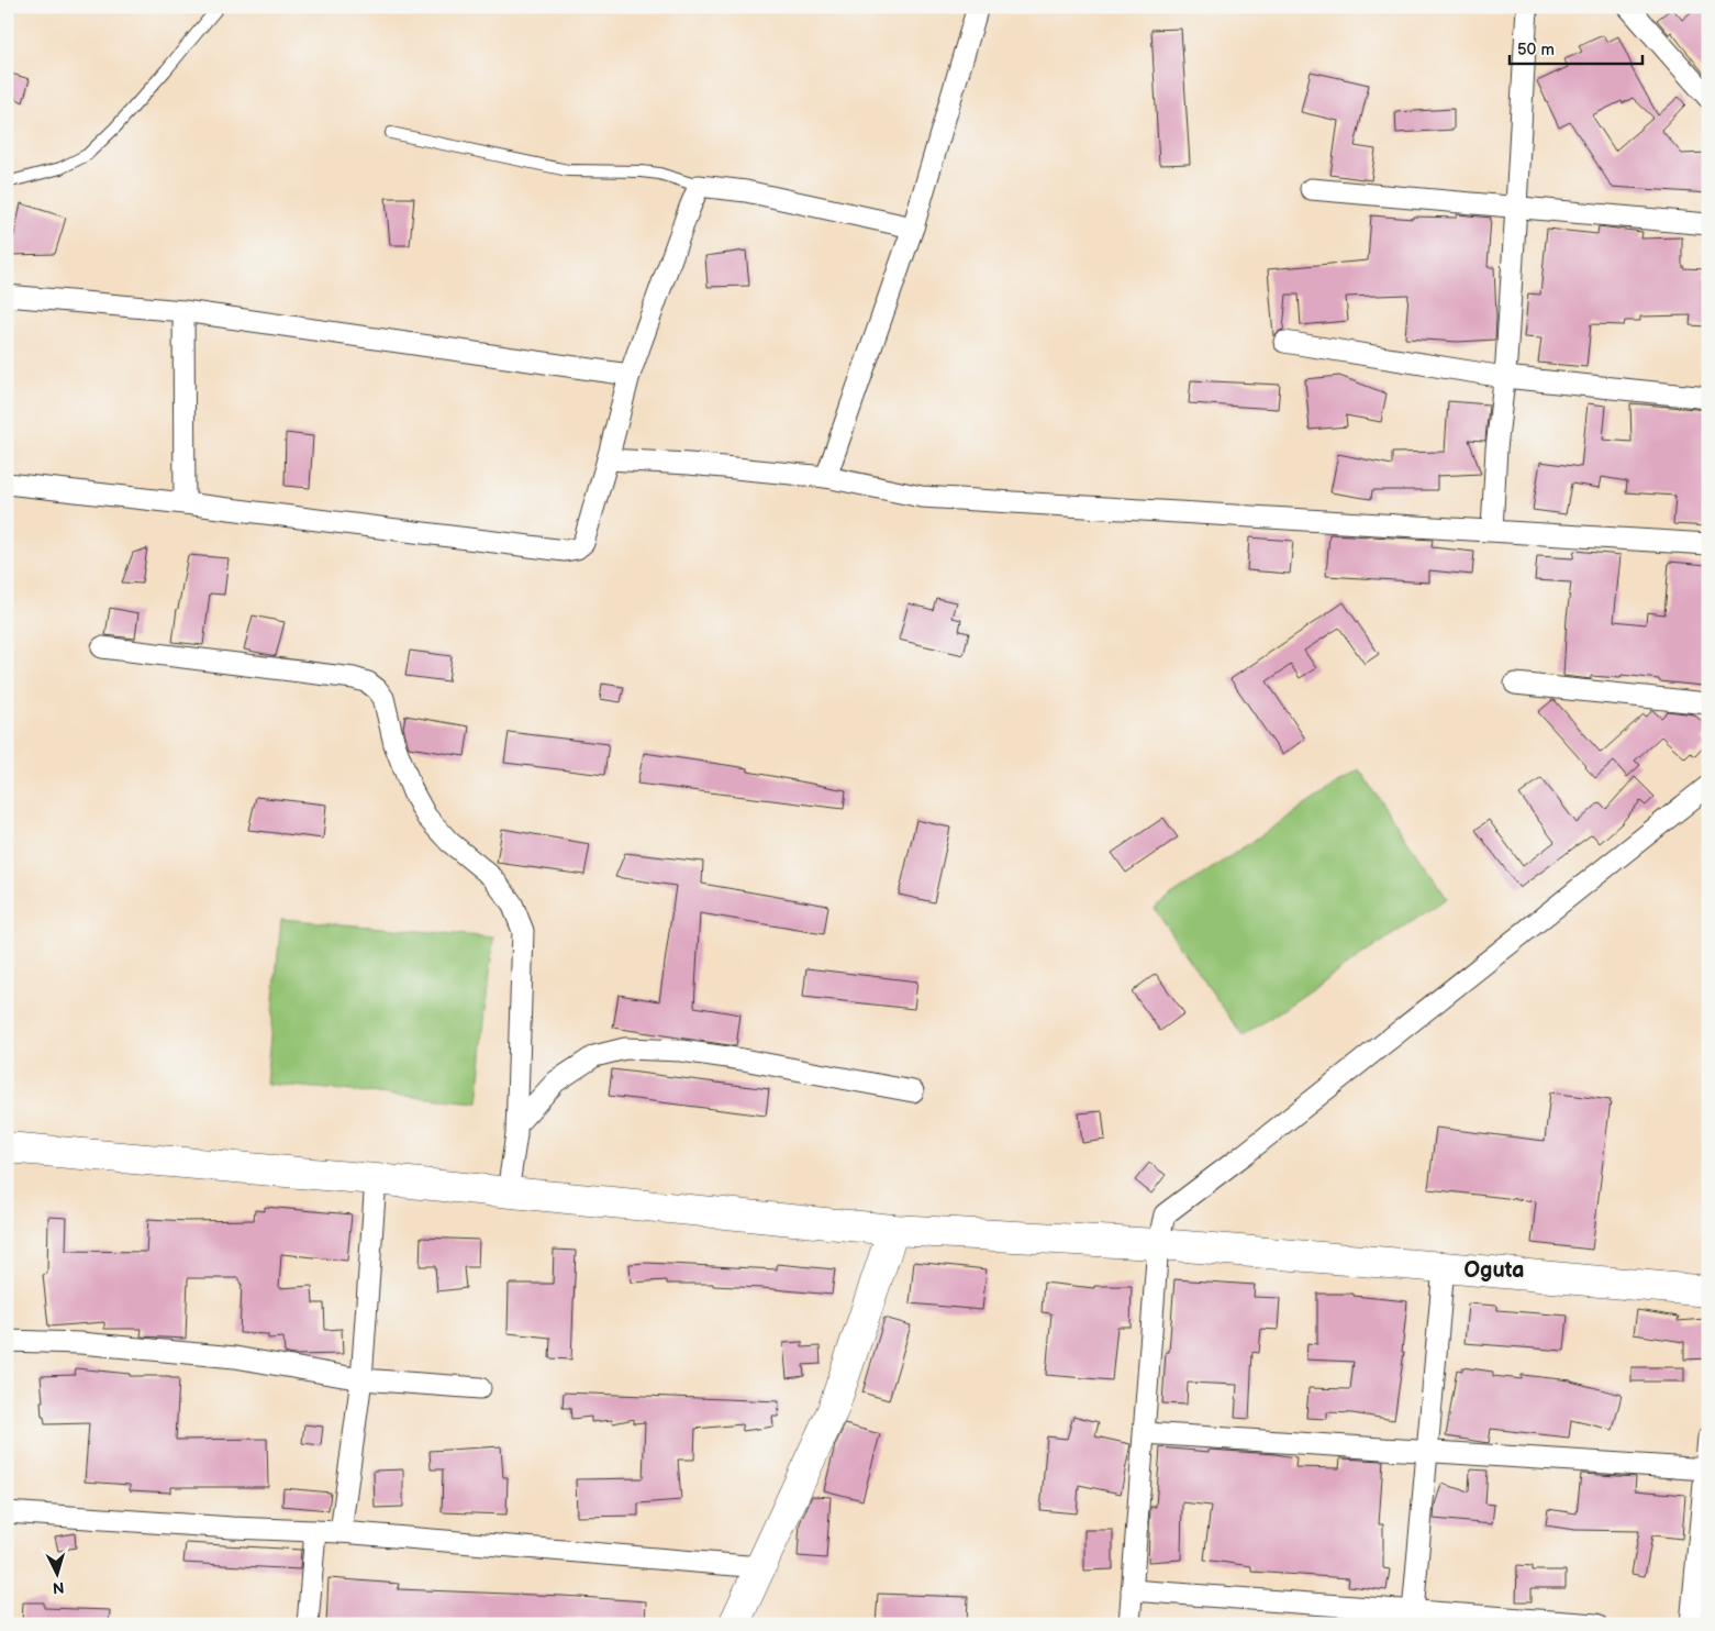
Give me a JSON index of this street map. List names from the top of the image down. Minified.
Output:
{"districts":["Oguta"],"scale_bar":"50 m","north":"bottom"}
